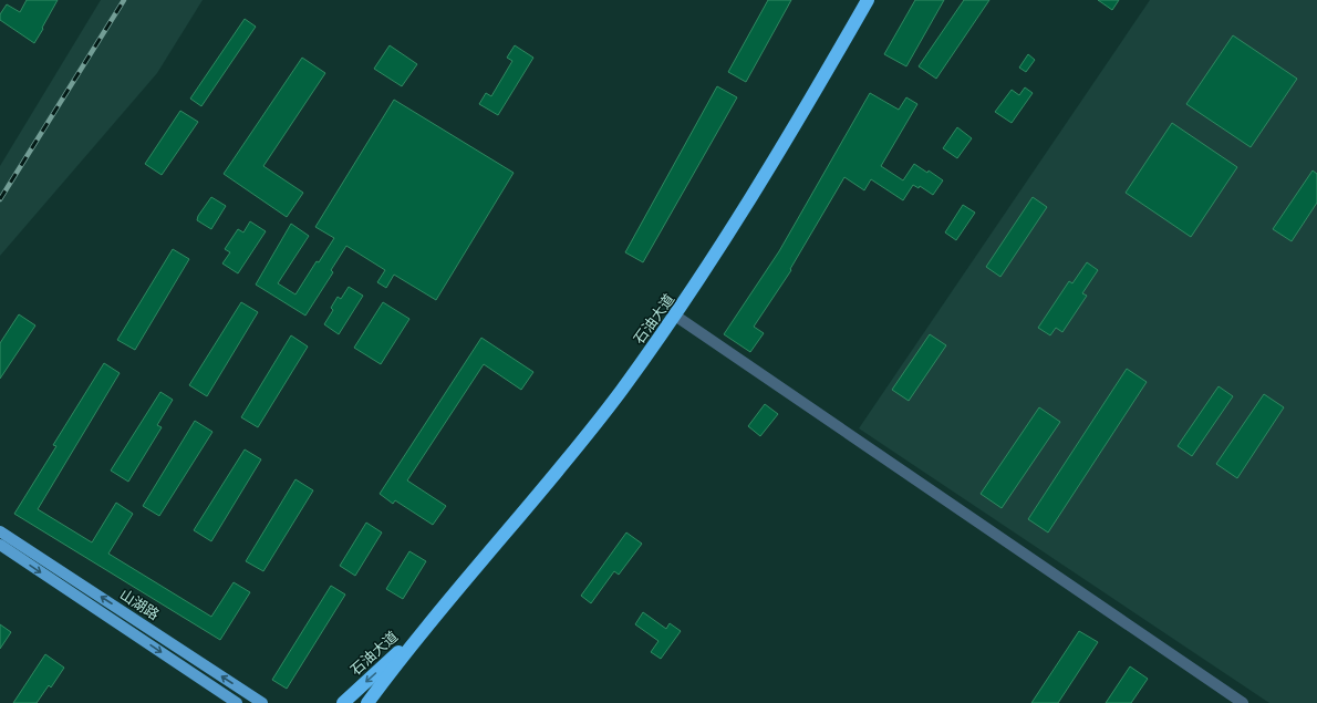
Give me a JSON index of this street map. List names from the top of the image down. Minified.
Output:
{"streets":{"highway":["石油大道"],"main road":["山湖路"]}}
